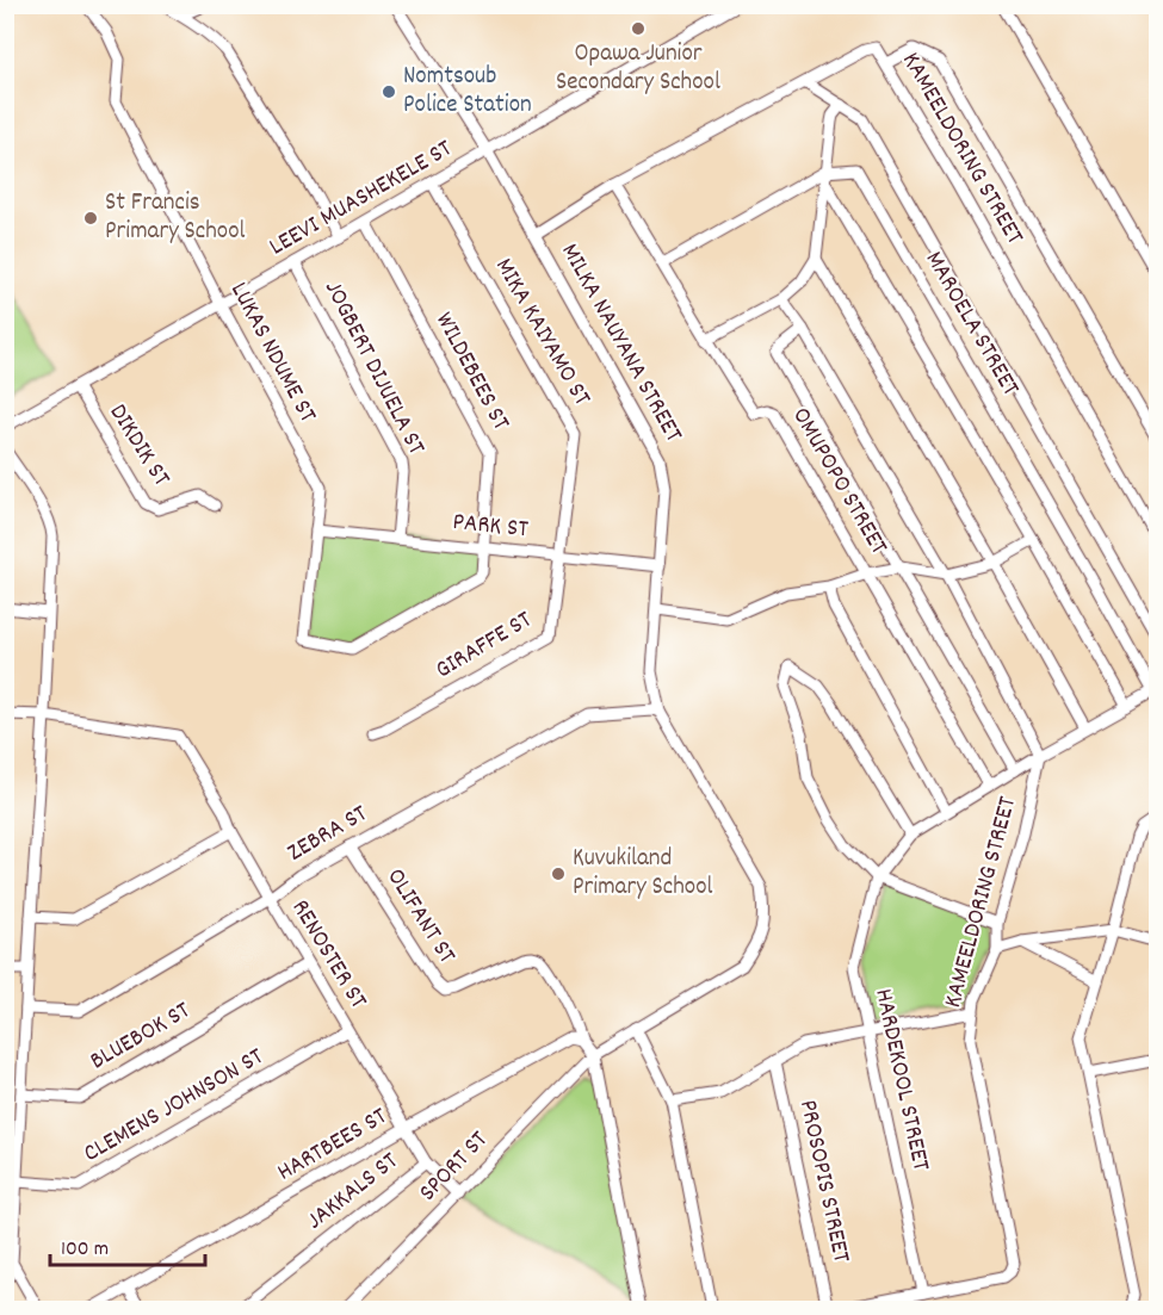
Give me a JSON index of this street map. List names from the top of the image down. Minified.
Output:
{"streets":{"street":["KAMEELDORING STREET","LEEVI MUASHEKELE ST","MAROELA STREET","MIKA KAIYAMO ST","MILKA NAUYANA STREET","LUKAS NDUME ST","JOGBERT DIJUELA ST","WILDEBEES ST","DIKDIK ST","OMUPOPO STREET","PARK ST","GIRAFFE ST","ZEBRA ST","OLIFANT ST","RENOSTER ST","BLUEBOK ST","HARDEKOOL STREET","CLEMENS JOHNSON ST","HARTBEES ST","SPORT ST","PROSOPIS STREET","JAKKALS ST"]},"crossings":[["KAMEELDORING STREET","MILKA NAUYANA STREET"],["KAMEELDORING STREET","OMUPOPO STREET"],["KAMEELDORING STREET","HARDEKOOL STREET"],["LEEVI MUASHEKELE ST","MIKA KAIYAMO ST"],["LEEVI MUASHEKELE ST","MILKA NAUYANA STREET"],["LEEVI MUASHEKELE ST","LUKAS NDUME ST"],["LEEVI MUASHEKELE ST","JOGBERT DIJUELA ST"],["LEEVI MUASHEKELE ST","WILDEBEES ST"],["LEEVI MUASHEKELE ST","DIKDIK ST"],["MIKA KAIYAMO ST","PARK ST"],["MIKA KAIYAMO ST","GIRAFFE ST"],["MILKA NAUYANA STREET","PARK ST"],["MILKA NAUYANA STREET","ZEBRA ST"],["MILKA NAUYANA STREET","SPORT ST"],["LUKAS NDUME ST","WILDEBEES ST"],["LUKAS NDUME ST","PARK ST"],["JOGBERT DIJUELA ST","PARK ST"],["WILDEBEES ST","PARK ST"],["PARK ST","GIRAFFE ST"],["ZEBRA ST","OLIFANT ST"],["ZEBRA ST","RENOSTER ST"],["OLIFANT ST","HARTBEES ST"],["RENOSTER ST","BLUEBOK ST"],["RENOSTER ST","CLEMENS JOHNSON ST"],["RENOSTER ST","HARTBEES ST"],["RENOSTER ST","SPORT ST"],["RENOSTER ST","JAKKALS ST"]],"places":["Opawa Junior Secondary School","Nomtsoub Police Station","St Francis Primary School","Kuvukiland Primary School"],"scale_bar":"100 m"}
